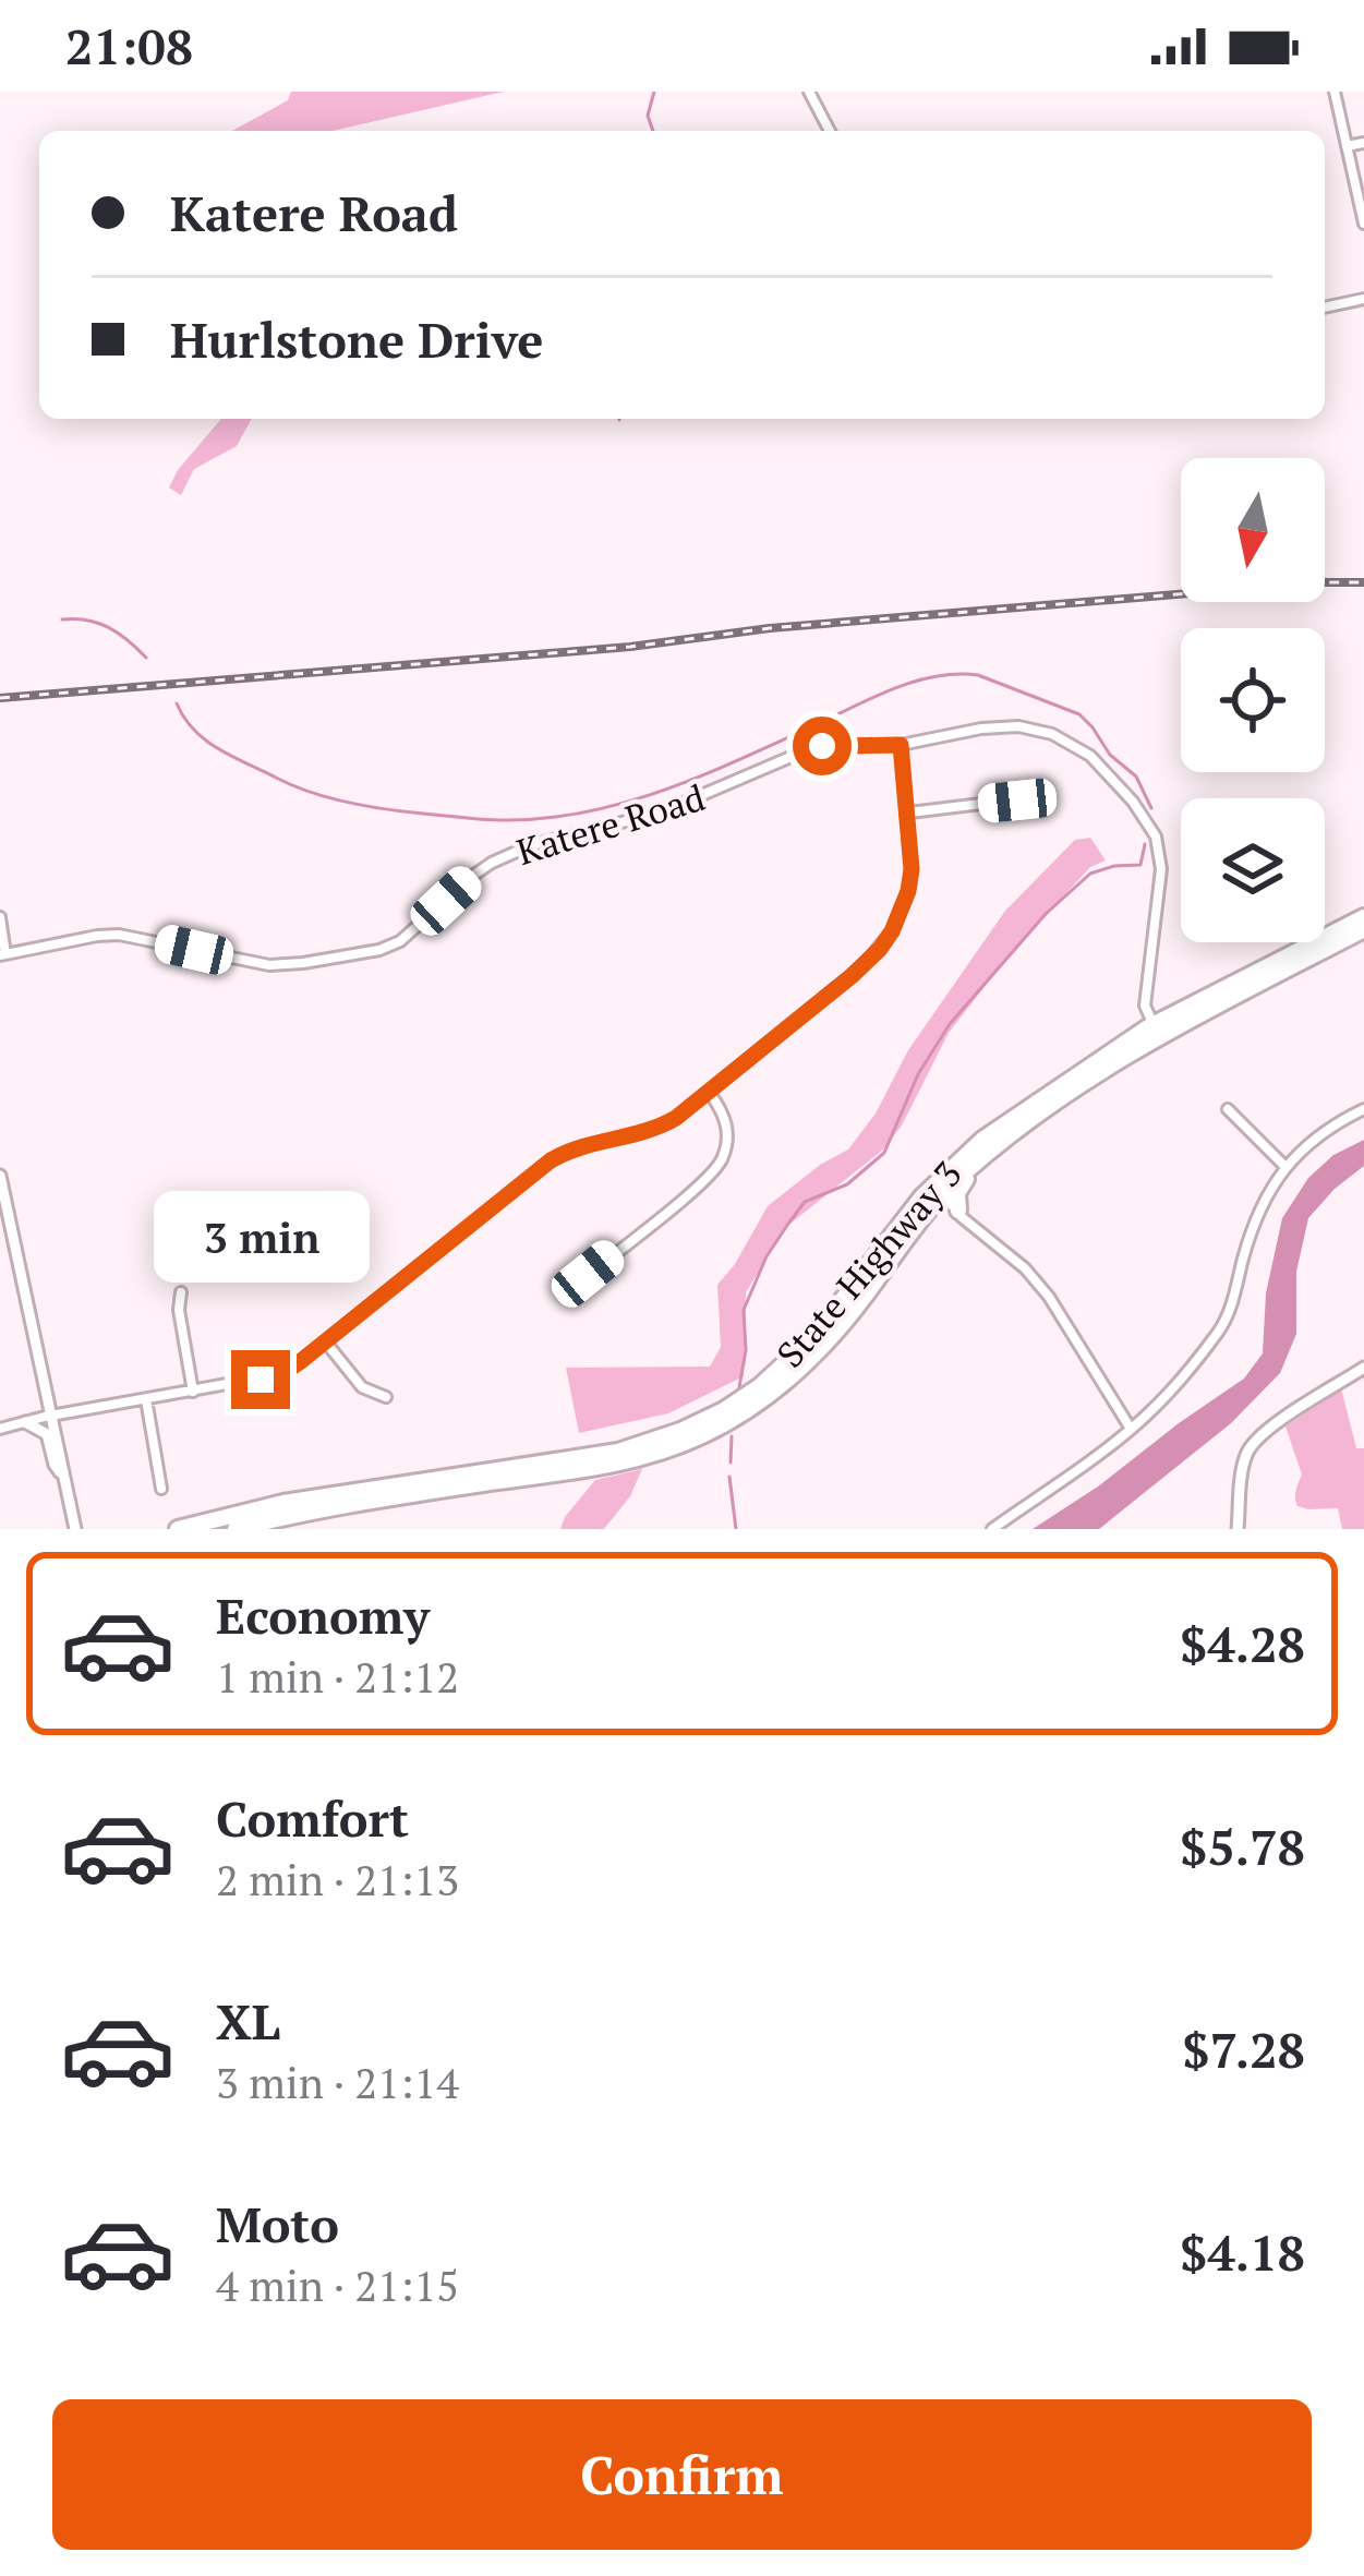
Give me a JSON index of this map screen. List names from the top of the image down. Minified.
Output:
{"streets":{"highway":["State Highway 3"],"street":["Katere Road"]},"crossings":[["Katere Road","State Highway 3"]],"north":"bottom","page":{"status":"21:08","banner":["Katere Road","Hurlstone Drive"],"bubble":"3 min","list":[{"name":"Economy","note":"1 min · 21:12","value":"$4.28"},{"name":"Comfort","note":"2 min · 21:13","value":"$5.78"},{"name":"XL","note":"3 min · 21:14","value":"$7.28"},{"name":"Moto","note":"4 min · 21:15","value":"$4.18"}],"buttons":"Confirm"}}
